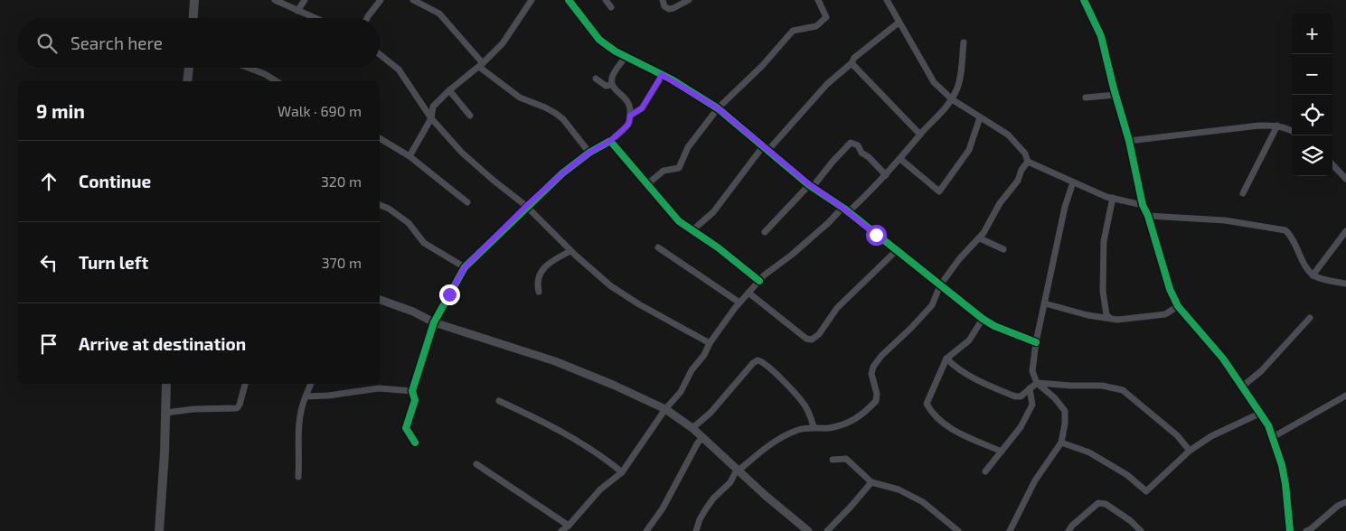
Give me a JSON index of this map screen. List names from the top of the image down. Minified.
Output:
{"page":{"map_buttons":["+","−"],"search":"Search here","heading":["9 min","Walk · 690 m"],"list":[["Continue","320 m"],["Turn left","370 m"],"Arrive at destination"]}}
